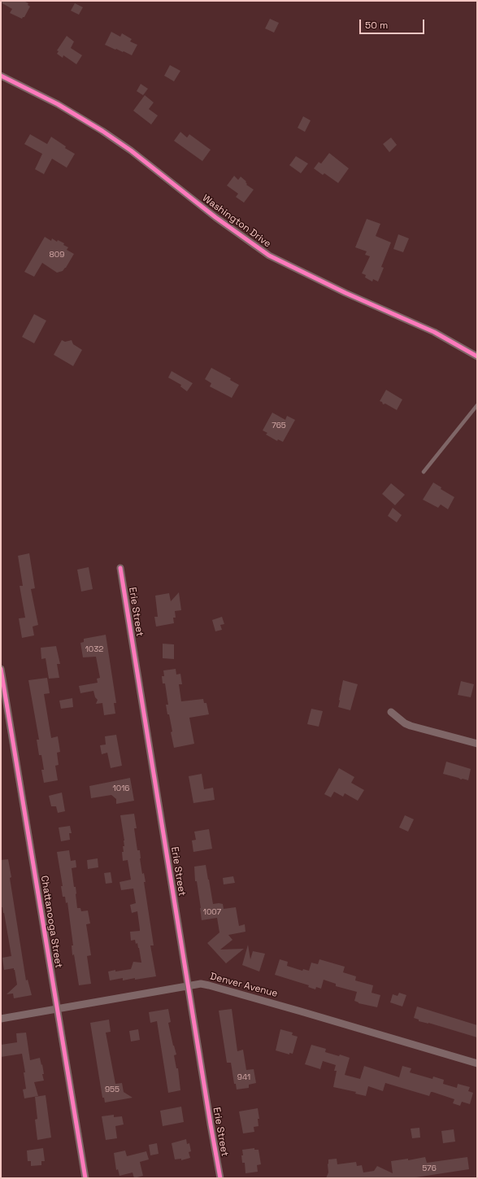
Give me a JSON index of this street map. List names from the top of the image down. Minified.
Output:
{"streets":{"street":["Washington Drive","Erie Street","Chattanooga Street","Denver Avenue"]},"crossings":[["Erie Street","Denver Avenue"],["Chattanooga Street","Denver Avenue"]],"house_numbers":["809","765","1032","1016","1007","941","955","576"],"scale_bar":"50 m"}
